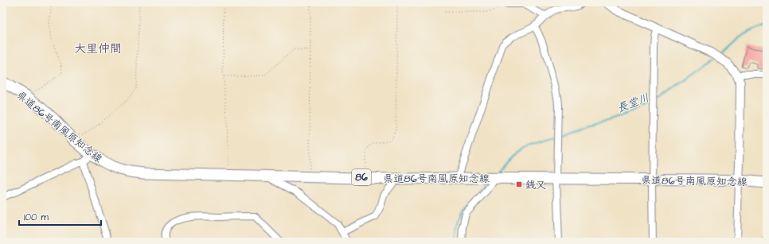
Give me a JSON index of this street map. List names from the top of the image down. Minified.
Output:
{"streets":{"main road":["県道86号南風原知念線","86"]},"districts":["大里仲間"],"water":["長堂川"],"places":{"transit":["銭又"]},"scale_bar":"100 m"}
